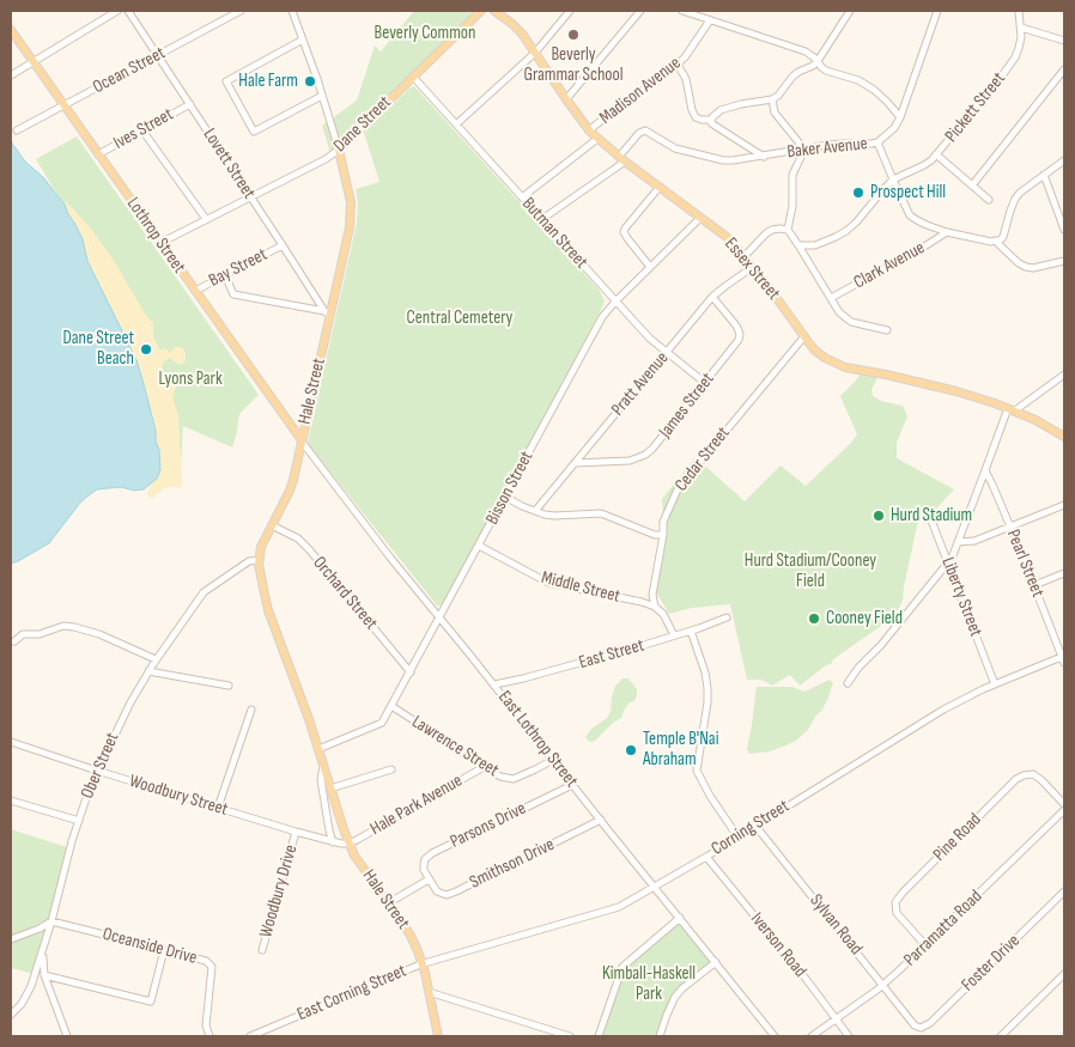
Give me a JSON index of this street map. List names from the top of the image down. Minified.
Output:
{"streets":{"main road":["Dane Street","Lothrop Street","Essex Street","Hale Street"],"street":["Ocean Street","Madison Avenue","Pickett Street","Ives Street","Baker Avenue","Lovett Street","Butman Street","Clark Avenue","Bay Street","Pratt Avenue","James Street","Cedar Street","Bisson Street","Pearl Street","Middle Street","Orchard Street","Liberty Street","East Street","East Lothrop Street","Lawrence Street","Ober Street","Woodbury Street","Hale Park Avenue","Parsons Drive","Corning Street","Pine Road","Smithson Drive","Woodbury Drive","Sylvan Road","Parramatta Road","Iverson Road","Oceanside Drive","Foster Drive","East Corning Street"]},"crossings":[["Ocean Street","Lovett Street"],["Ocean Street","Lothrop Street"],["Madison Avenue","Essex Street"],["Pickett Street","Baker Avenue"],["Dane Street","Lovett Street"],["Dane Street","Butman Street"],["Dane Street","Lothrop Street"],["Dane Street","Hale Street"],["Ives Street","Lovett Street"],["Ives Street","Lothrop Street"],["Baker Avenue","Clark Avenue"],["Baker Avenue","Essex Street"],["Lovett Street","Bay Street"],["Lovett Street","Hale Street"],["Butman Street","Pratt Avenue"],["Butman Street","James Street"],["Butman Street","Bisson Street"],["Lothrop Street","Bay Street"],["Lothrop Street","Hale Street"],["Lothrop Street","East Lothrop Street"],["Essex Street","Pratt Avenue"],["Essex Street","Cedar Street"],["Essex Street","Bisson Street"],["Pratt Avenue","James Street"],["Hale Street","Bisson Street"],["Hale Street","Orchard Street"],["Hale Street","East Lothrop Street"],["Hale Street","Ober Street"],["Hale Street","Woodbury Street"],["Hale Street","Hale Park Avenue"],["Hale Street","Corning Street"],["Hale Street","East Corning Street"],["Cedar Street","Middle Street"],["Bisson Street","Middle Street"],["Bisson Street","Orchard Street"],["Bisson Street","East Lothrop Street"],["Bisson Street","Lawrence Street"],["Pearl Street","Corning Street"],["Liberty Street","Corning Street"],["East Street","East Lothrop Street"],["East Lothrop Street","Lawrence Street"],["East Lothrop Street","Parsons Drive"],["East Lothrop Street","Corning Street"],["East Lothrop Street","Smithson Drive"],["Lawrence Street","Hale Park Avenue"],["Ober Street","Woodbury Street"],["Ober Street","Oceanside Drive"],["Woodbury Street","Hale Park Avenue"],["Woodbury Street","Woodbury Drive"],["Parsons Drive","Smithson Drive"],["Corning Street","Sylvan Road"],["Corning Street","Iverson Road"],["Corning Street","East Corning Street"],["Pine Road","Parramatta Road"],["Sylvan Road","Parramatta Road"],["Sylvan Road","Foster Drive"],["Parramatta Road","Iverson Road"]],"parks":["Beverly Common","Central Cemetery","Lyons Park","Hurd Stadium/Cooney Field","Kimball-Haskell Park"],"places":["Beverly Grammar School","Hale Farm","Prospect Hill","Dane Street Beach","Hurd Stadium","Cooney Field","Temple B'Nai Abraham"]}
